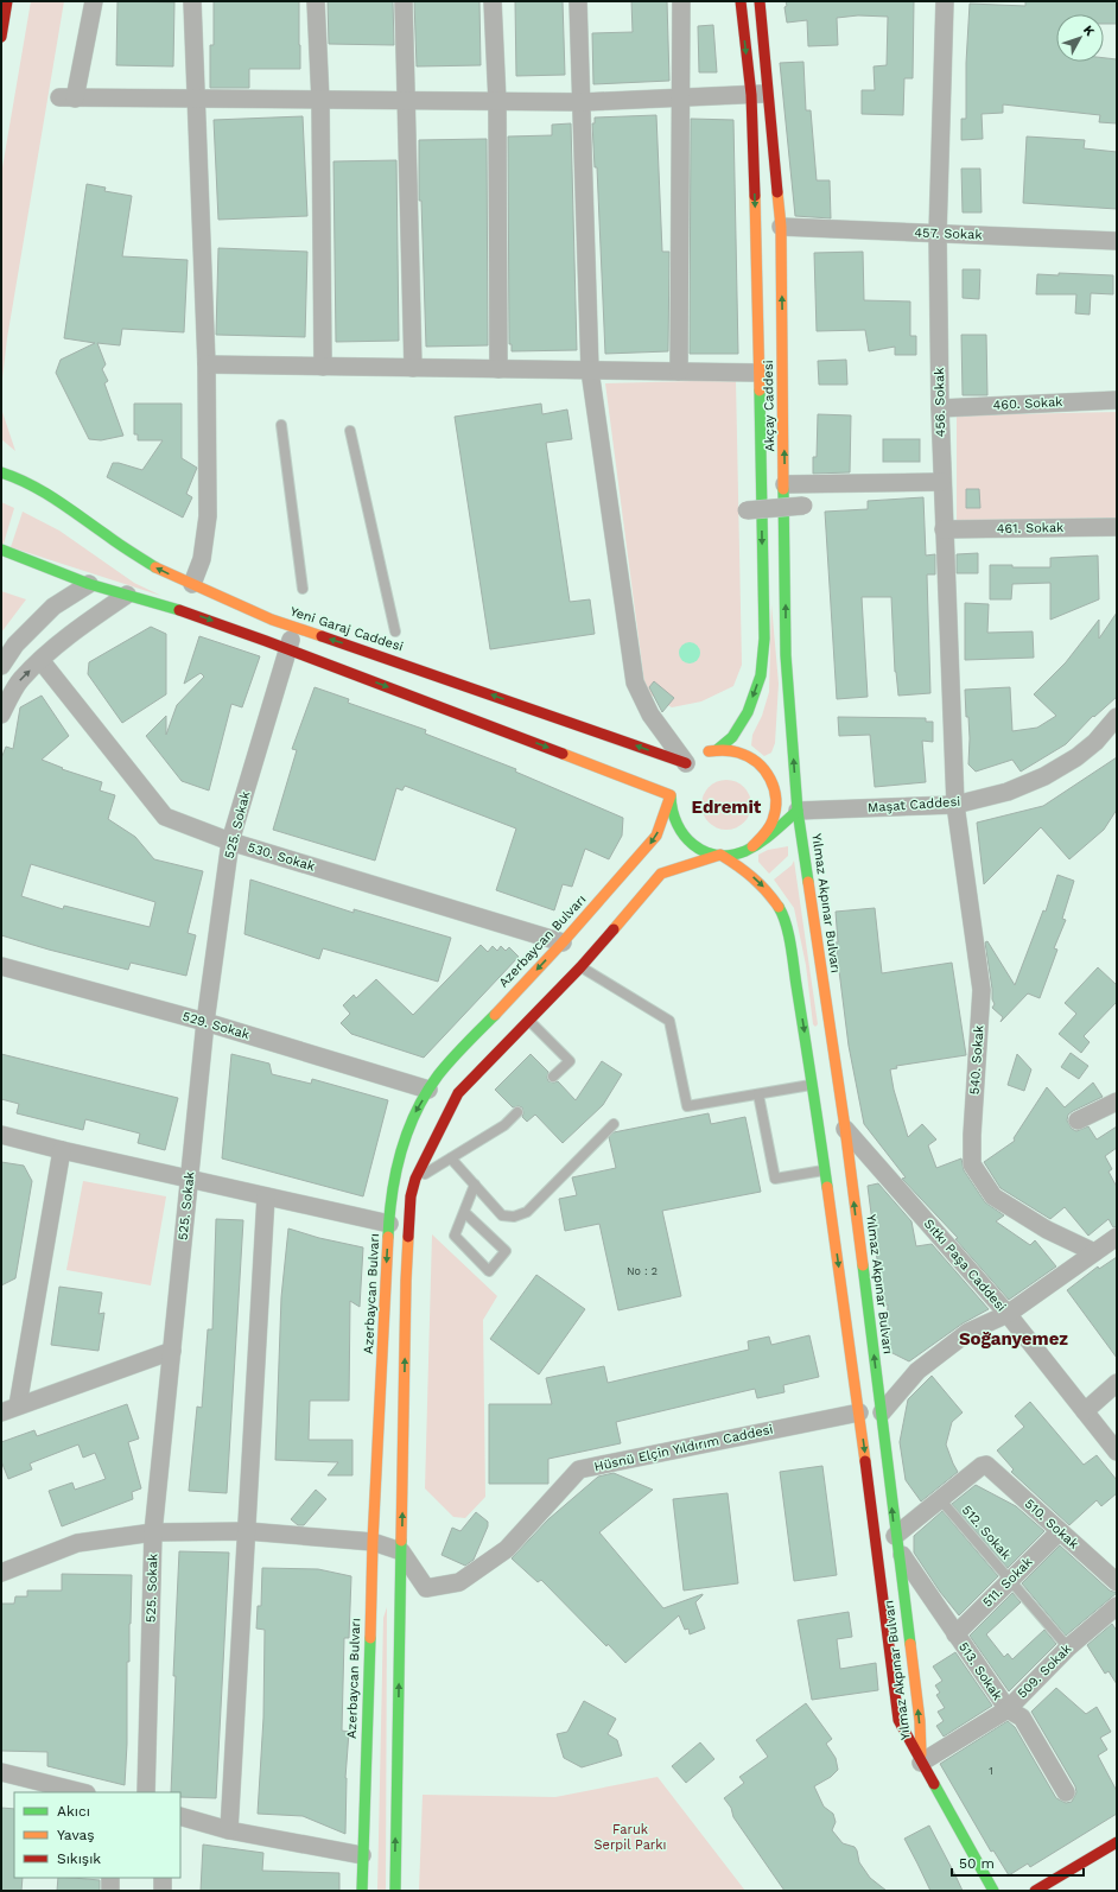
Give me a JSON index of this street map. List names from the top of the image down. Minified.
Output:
{"streets":{"main road":["Akçay Caddesi","Yeni Garaj Caddesi","Yılmaz Akpınar Bulvarı","Azerbaycan Bulvarı"],"street":["457. Sokak","456. Sokak","460. Sokak","461. Sokak","Maşat Caddesi","525. Sokak","530. Sokak","529. Sokak","540. Sokak","Sıtkı Paşa Caddesi","Hüsnü Elçin Yıldırım Caddesi","510. Sokak","511. Sokak","513. Sokak","509. Sokak"],"lane":["512. Sokak"]},"crossings":[["457. Sokak","456. Sokak"],["457. Sokak","Akçay Caddesi"],["456. Sokak","460. Sokak"],["456. Sokak","461. Sokak"],["456. Sokak","Maşat Caddesi"],["456. Sokak","540. Sokak"],["Akçay Caddesi","Maşat Caddesi"],["Akçay Caddesi","Yılmaz Akpınar Bulvarı"],["Yeni Garaj Caddesi","525. Sokak"],["Yeni Garaj Caddesi","Yılmaz Akpınar Bulvarı"],["Yeni Garaj Caddesi","Azerbaycan Bulvarı"],["Maşat Caddesi","Yılmaz Akpınar Bulvarı"],["Maşat Caddesi","540. Sokak"],["525. Sokak","530. Sokak"],["525. Sokak","529. Sokak"],["530. Sokak","Azerbaycan Bulvarı"],["Yılmaz Akpınar Bulvarı","Azerbaycan Bulvarı"],["Yılmaz Akpınar Bulvarı","Sıtkı Paşa Caddesi"],["Yılmaz Akpınar Bulvarı","Hüsnü Elçin Yıldırım Caddesi"],["Yılmaz Akpınar Bulvarı","513. Sokak"],["Yılmaz Akpınar Bulvarı","509. Sokak"],["Azerbaycan Bulvarı","529. Sokak"],["510. Sokak","512. Sokak"],["510. Sokak","511. Sokak"],["512. Sokak","511. Sokak"],["512. Sokak","509. Sokak"],["511. Sokak","513. Sokak"],["513. Sokak","509. Sokak"]],"districts":["Edremit","Soğanyemez"],"parks":["Faruk Serpil Parkı"],"house_numbers":["No : 2","1"],"legend":["Akıcı","Yavaş","Sıkışık"],"scale_bar":"50 m","north":"top right"}
